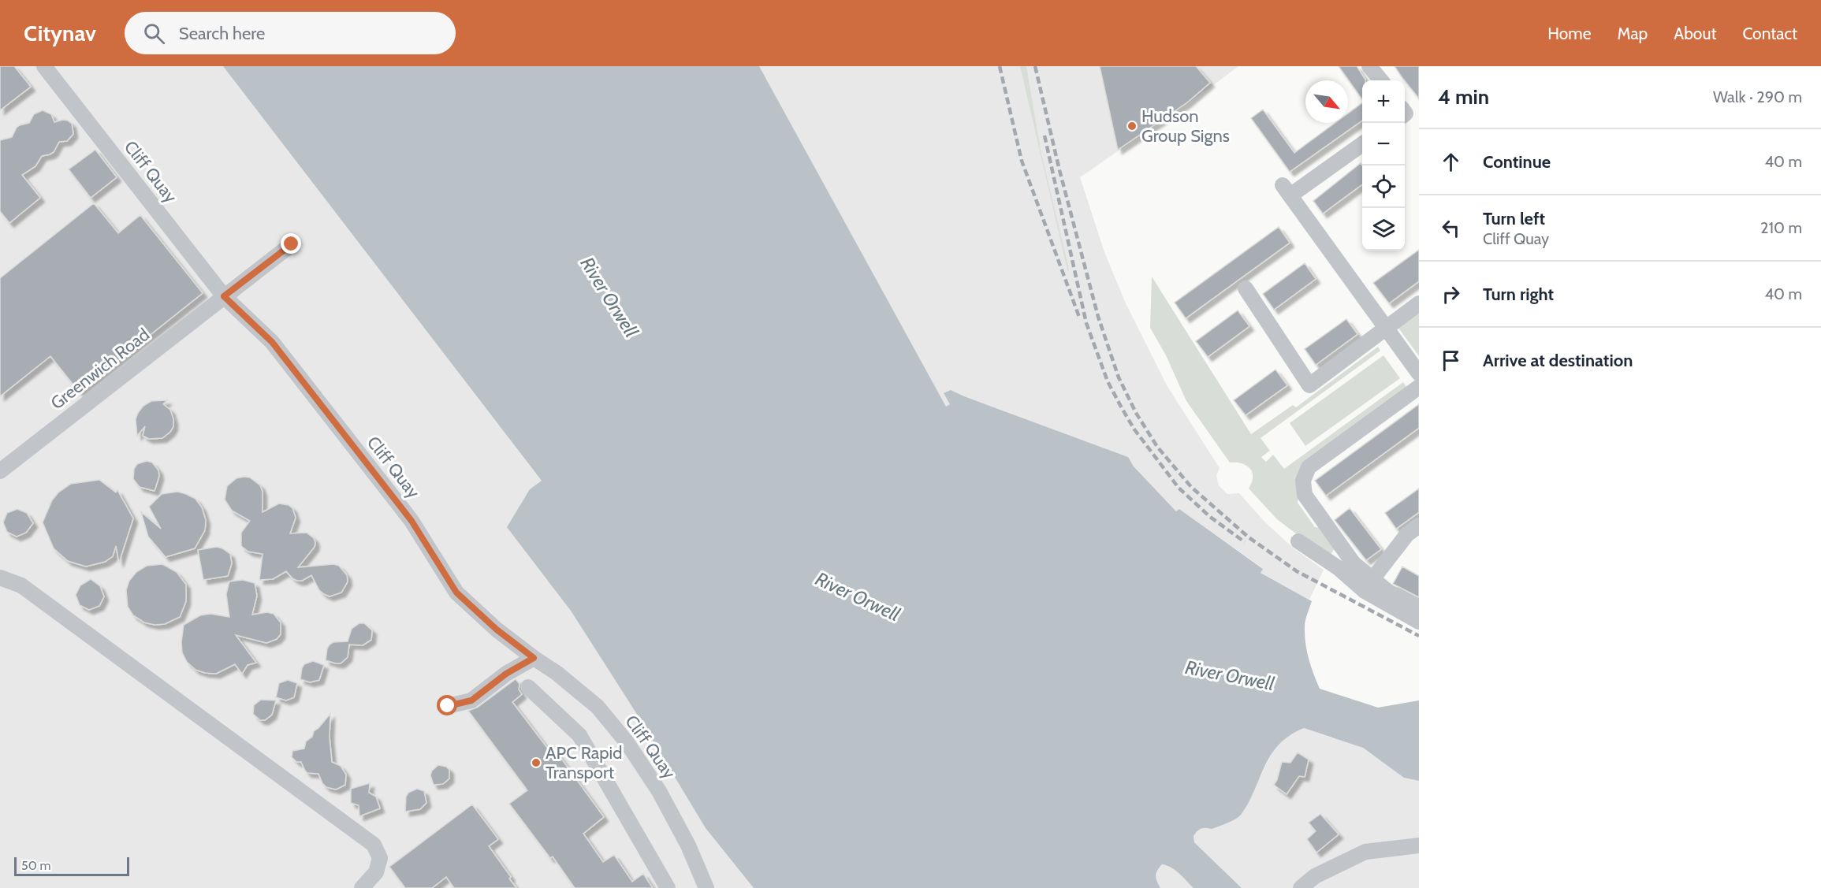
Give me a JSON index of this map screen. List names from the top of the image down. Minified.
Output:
{"streets":{"street":["Cliff Quay","Greenwich Road"]},"crossings":[["Cliff Quay","Greenwich Road"]],"water":["River Orwell"],"places":["Hudson Group Signs","APC Rapid Transport"],"scale_bar":"50 m","north":"bottom right","page":{"header":"Citynav","search":"Search here","nav":["Home","Map","About","Contact"],"heading":["4 min","Walk · 290 m"],"map_buttons":["+","−"],"list":[["Continue","40 m"],["Turn left","Cliff Quay","210 m"],["Turn right","40 m"],"Arrive at destination"],"scale":"50 m"}}
